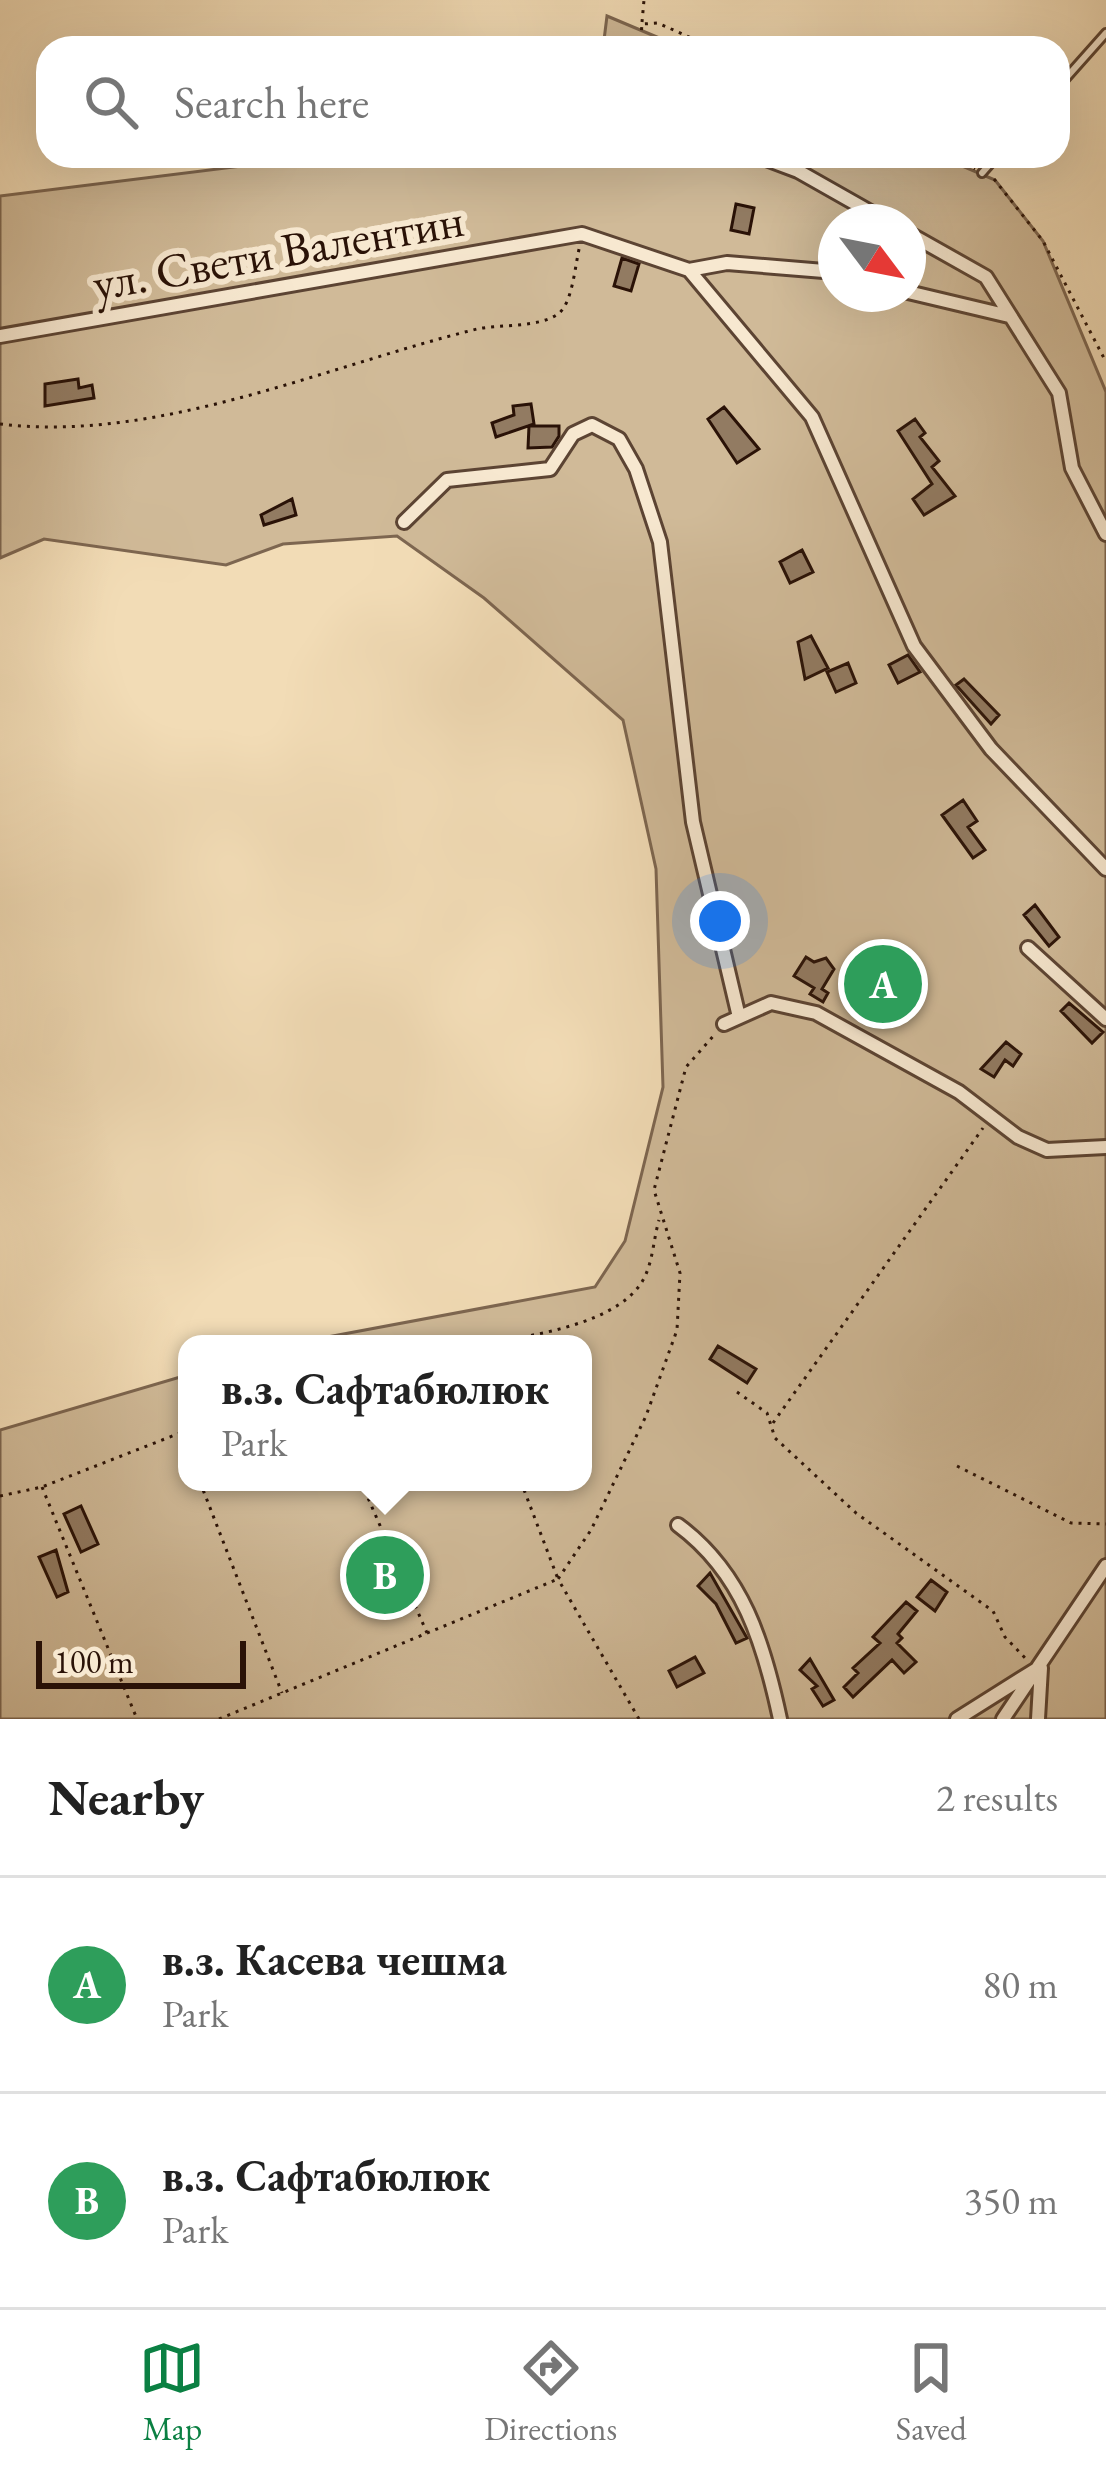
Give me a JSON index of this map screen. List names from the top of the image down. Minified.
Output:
{"streets":{"street":["ул. Свети Валентин"]},"scale_bar":"100 m","north":"bottom right","page":{"search":"Search here","pins":["A","B"],"popup":["в.з. Сафтабюлюк","Park"],"scale":"100 m","heading":["Nearby","2 results"],"list":[{"mark":"A","name":"в.з. Касева чешма","note":"Park","value":"80 m"},{"mark":"B","name":"в.з. Сафтабюлюк","note":"Park","value":"350 m"}],"nav":["Map","Directions","Saved"]}}
